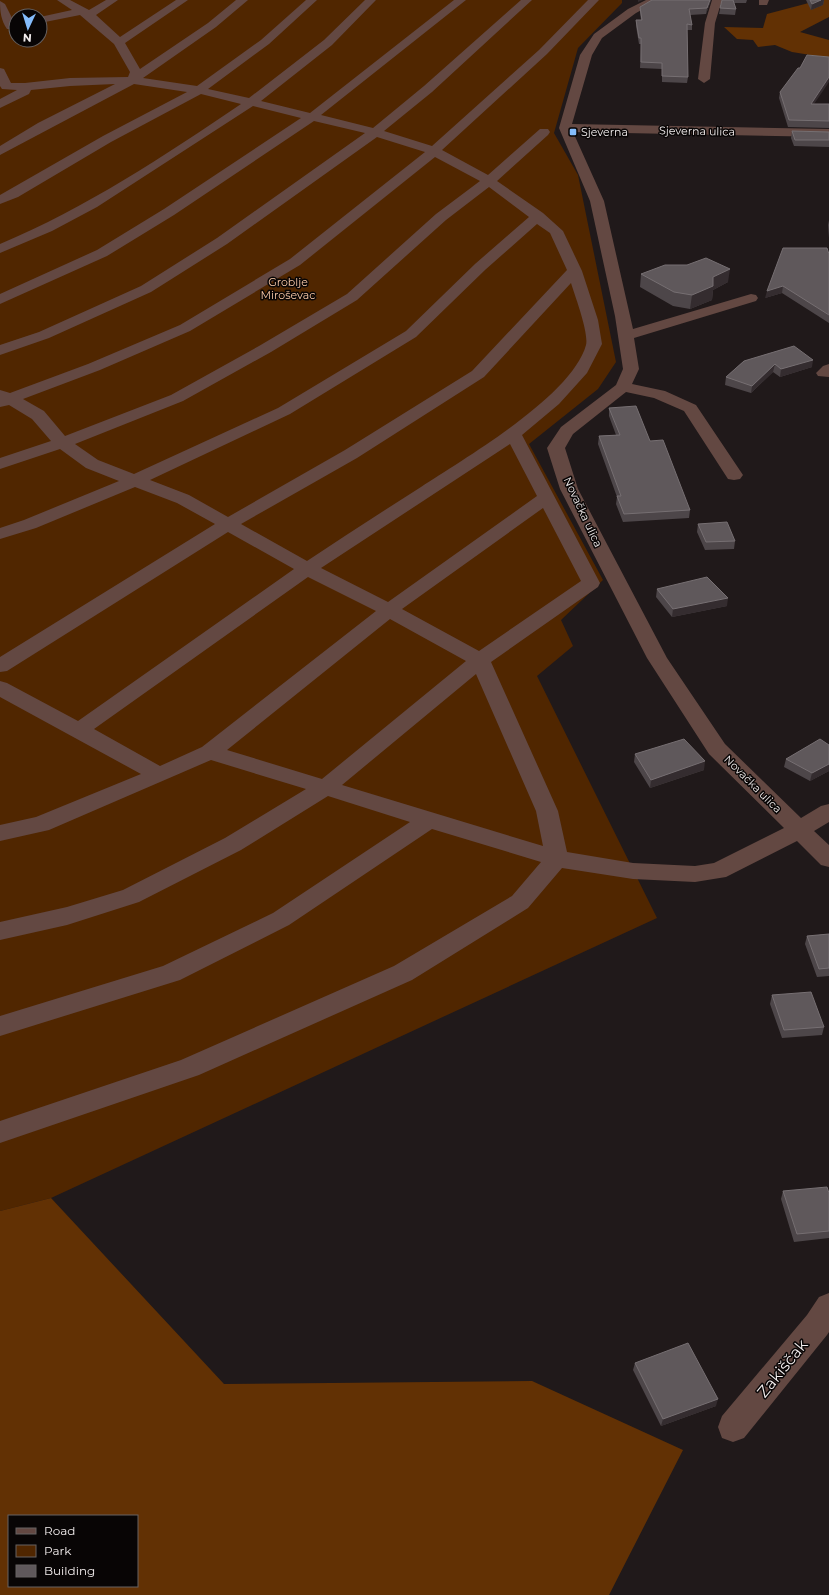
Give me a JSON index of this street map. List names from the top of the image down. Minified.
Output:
{"streets":{"street":["Sjeverna ulica","Novačka ulica","Zakiščak"]},"crossings":[["Sjeverna ulica","Novačka ulica"]],"parks":["Groblje Miroševac"],"places":{"transit":["Sjeverna"]},"legend":["Road","Park","Building"],"north":"bottom"}
